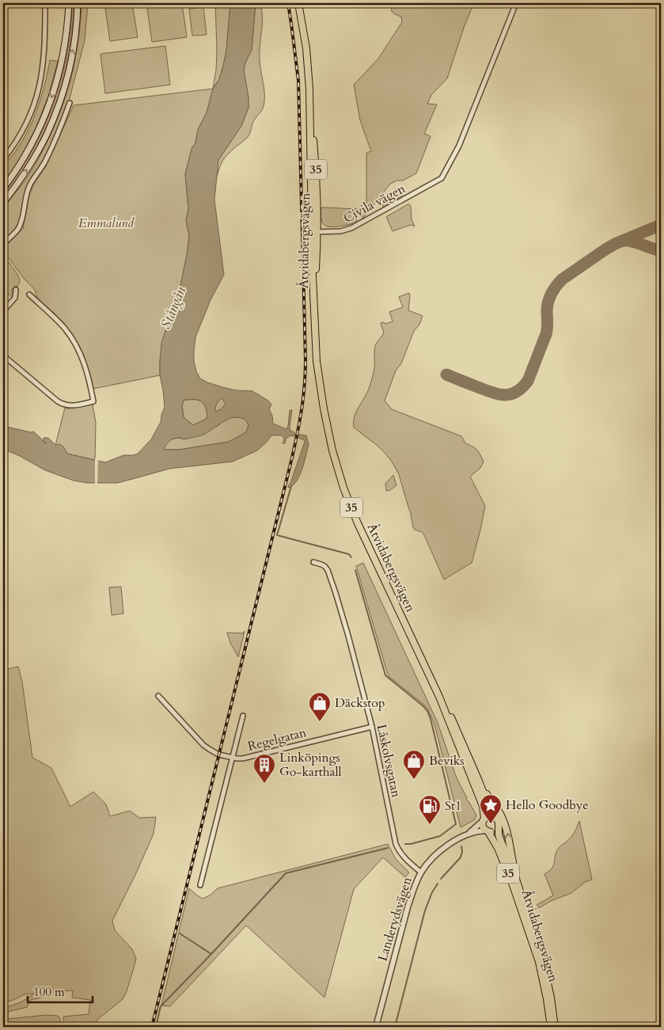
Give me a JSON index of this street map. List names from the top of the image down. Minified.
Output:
{"streets":{"main road":["35","Åtvidabergsvägen"],"street":["Civila vägen","Regelgatan","Låskolvsgatan","Landerydsvägen"]},"crossings":[["35","Åtvidabergsvägen"],["35","Landerydsvägen"],["Civila vägen","Åtvidabergsvägen"],["Åtvidabergsvägen","Landerydsvägen"],["Regelgatan","Låskolvsgatan"],["Låskolvsgatan","Landerydsvägen"]],"water":["Stångån"],"parks":["Emmalund"],"places":{"shop":["Däckstop","Beviks"],"building":["Linköpings Go-karthall"],"place":["Hello Goodbye"],"fuel station":["St1"]},"scale_bar":"100 m"}
